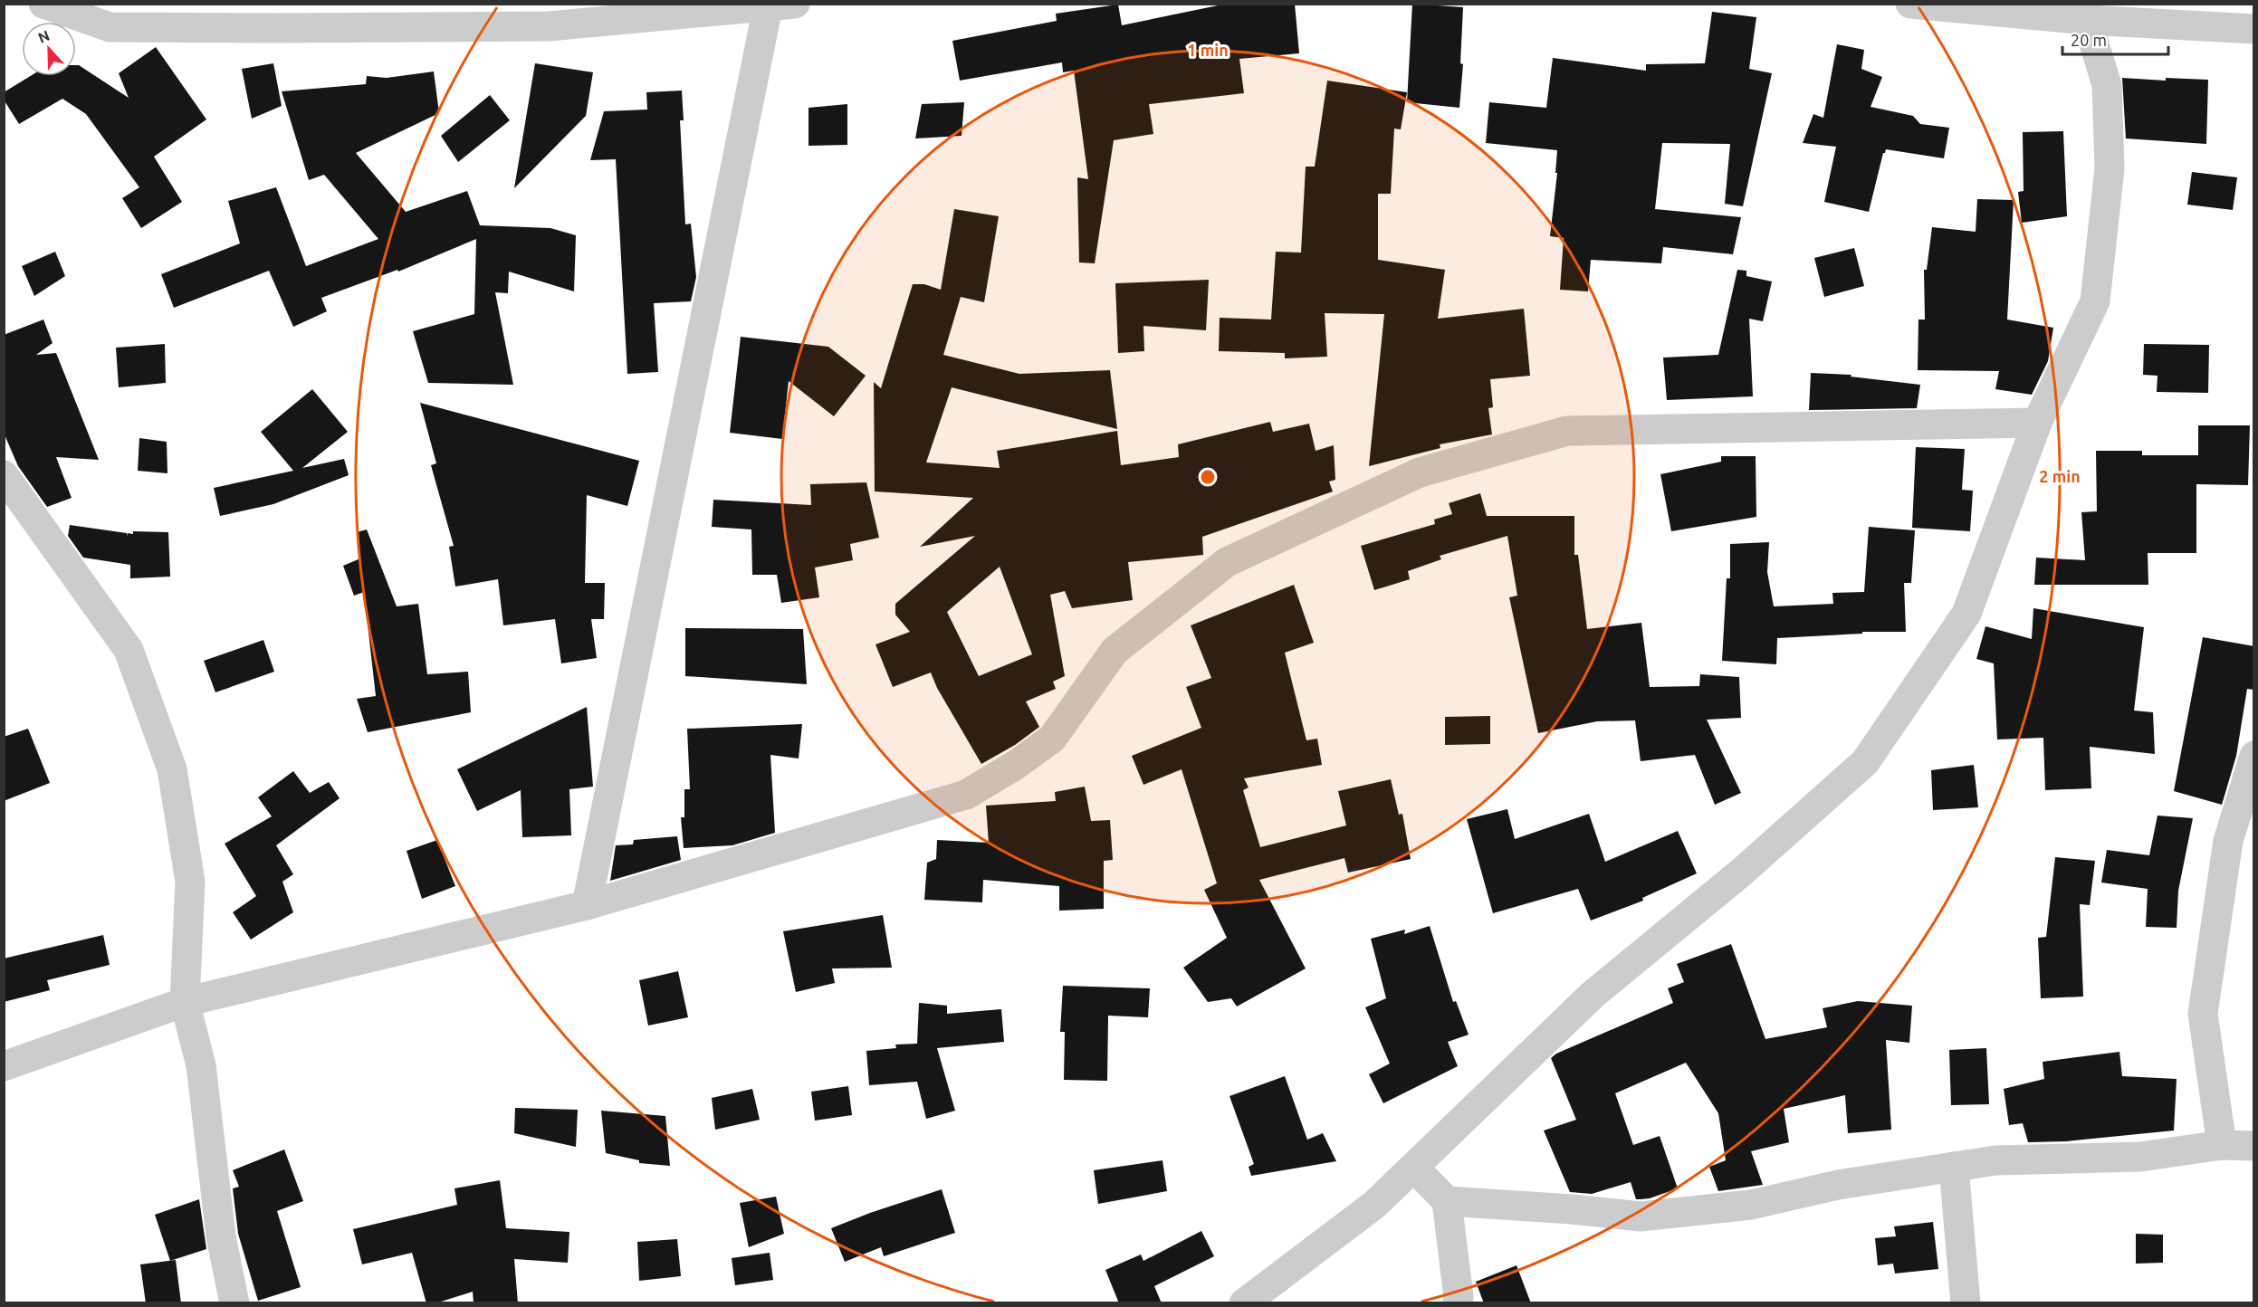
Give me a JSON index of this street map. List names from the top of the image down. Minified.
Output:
{"scale_bar":"20 m","north":"top","rings":["1 min","2 min"]}
